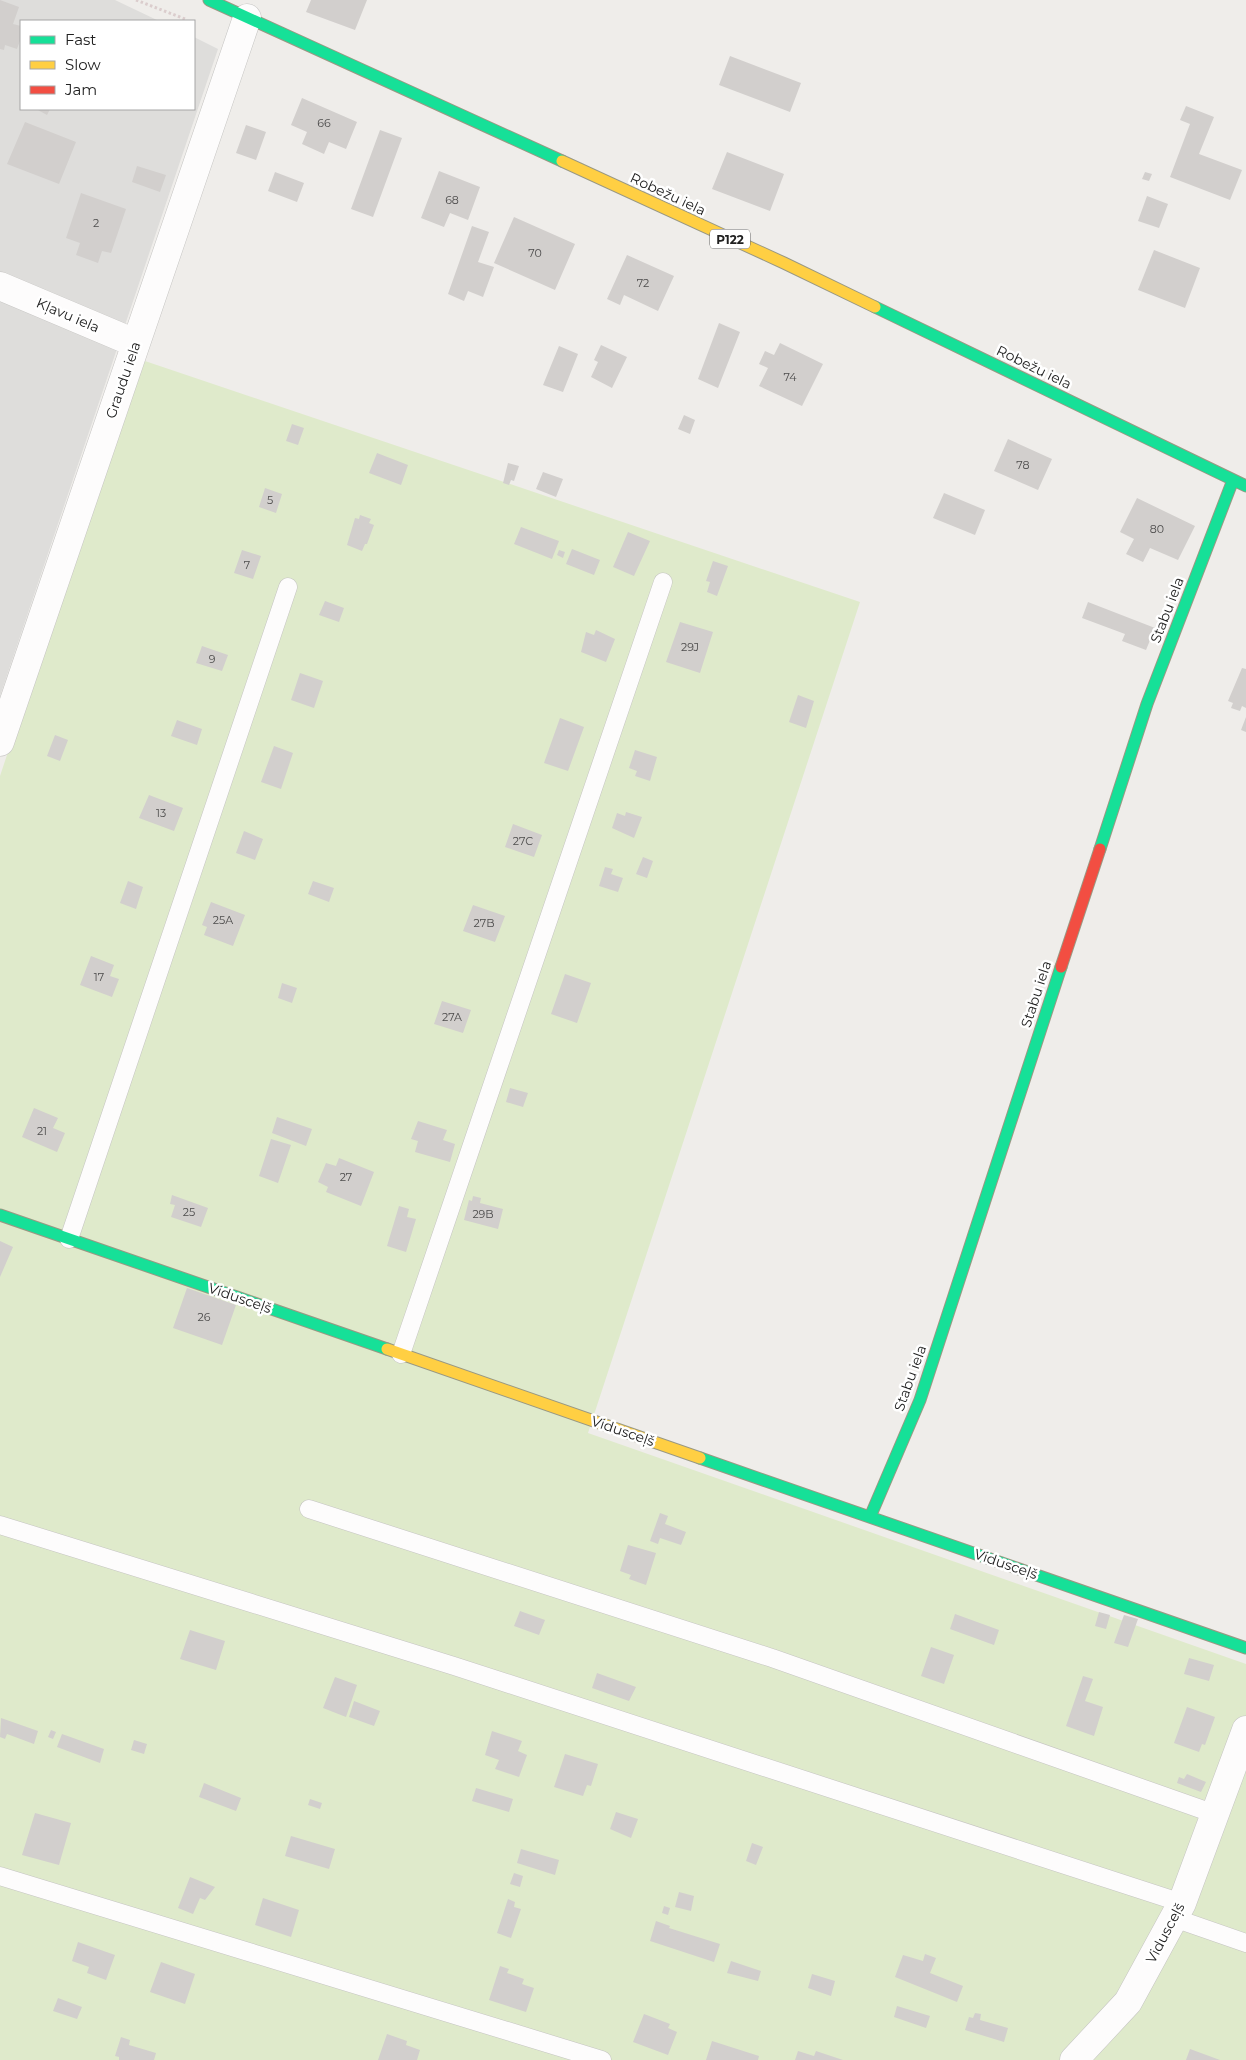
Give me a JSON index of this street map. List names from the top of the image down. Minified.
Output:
{"streets":{"street":["Robežu iela","P122","Kļavu iela","Graudu iela","Stabu iela","Vidusceļš"]},"crossings":[["Robežu iela","Graudu iela"],["Robežu iela","Stabu iela"],["Kļavu iela","Graudu iela"],["Stabu iela","Vidusceļš"]],"house_numbers":["66","68","2","70","72","74","78","5","80","7","29J","9","13","27C","25A","27B","17","27A","21","27","25","29B","26"],"legend":["Fast","Slow","Jam"]}
